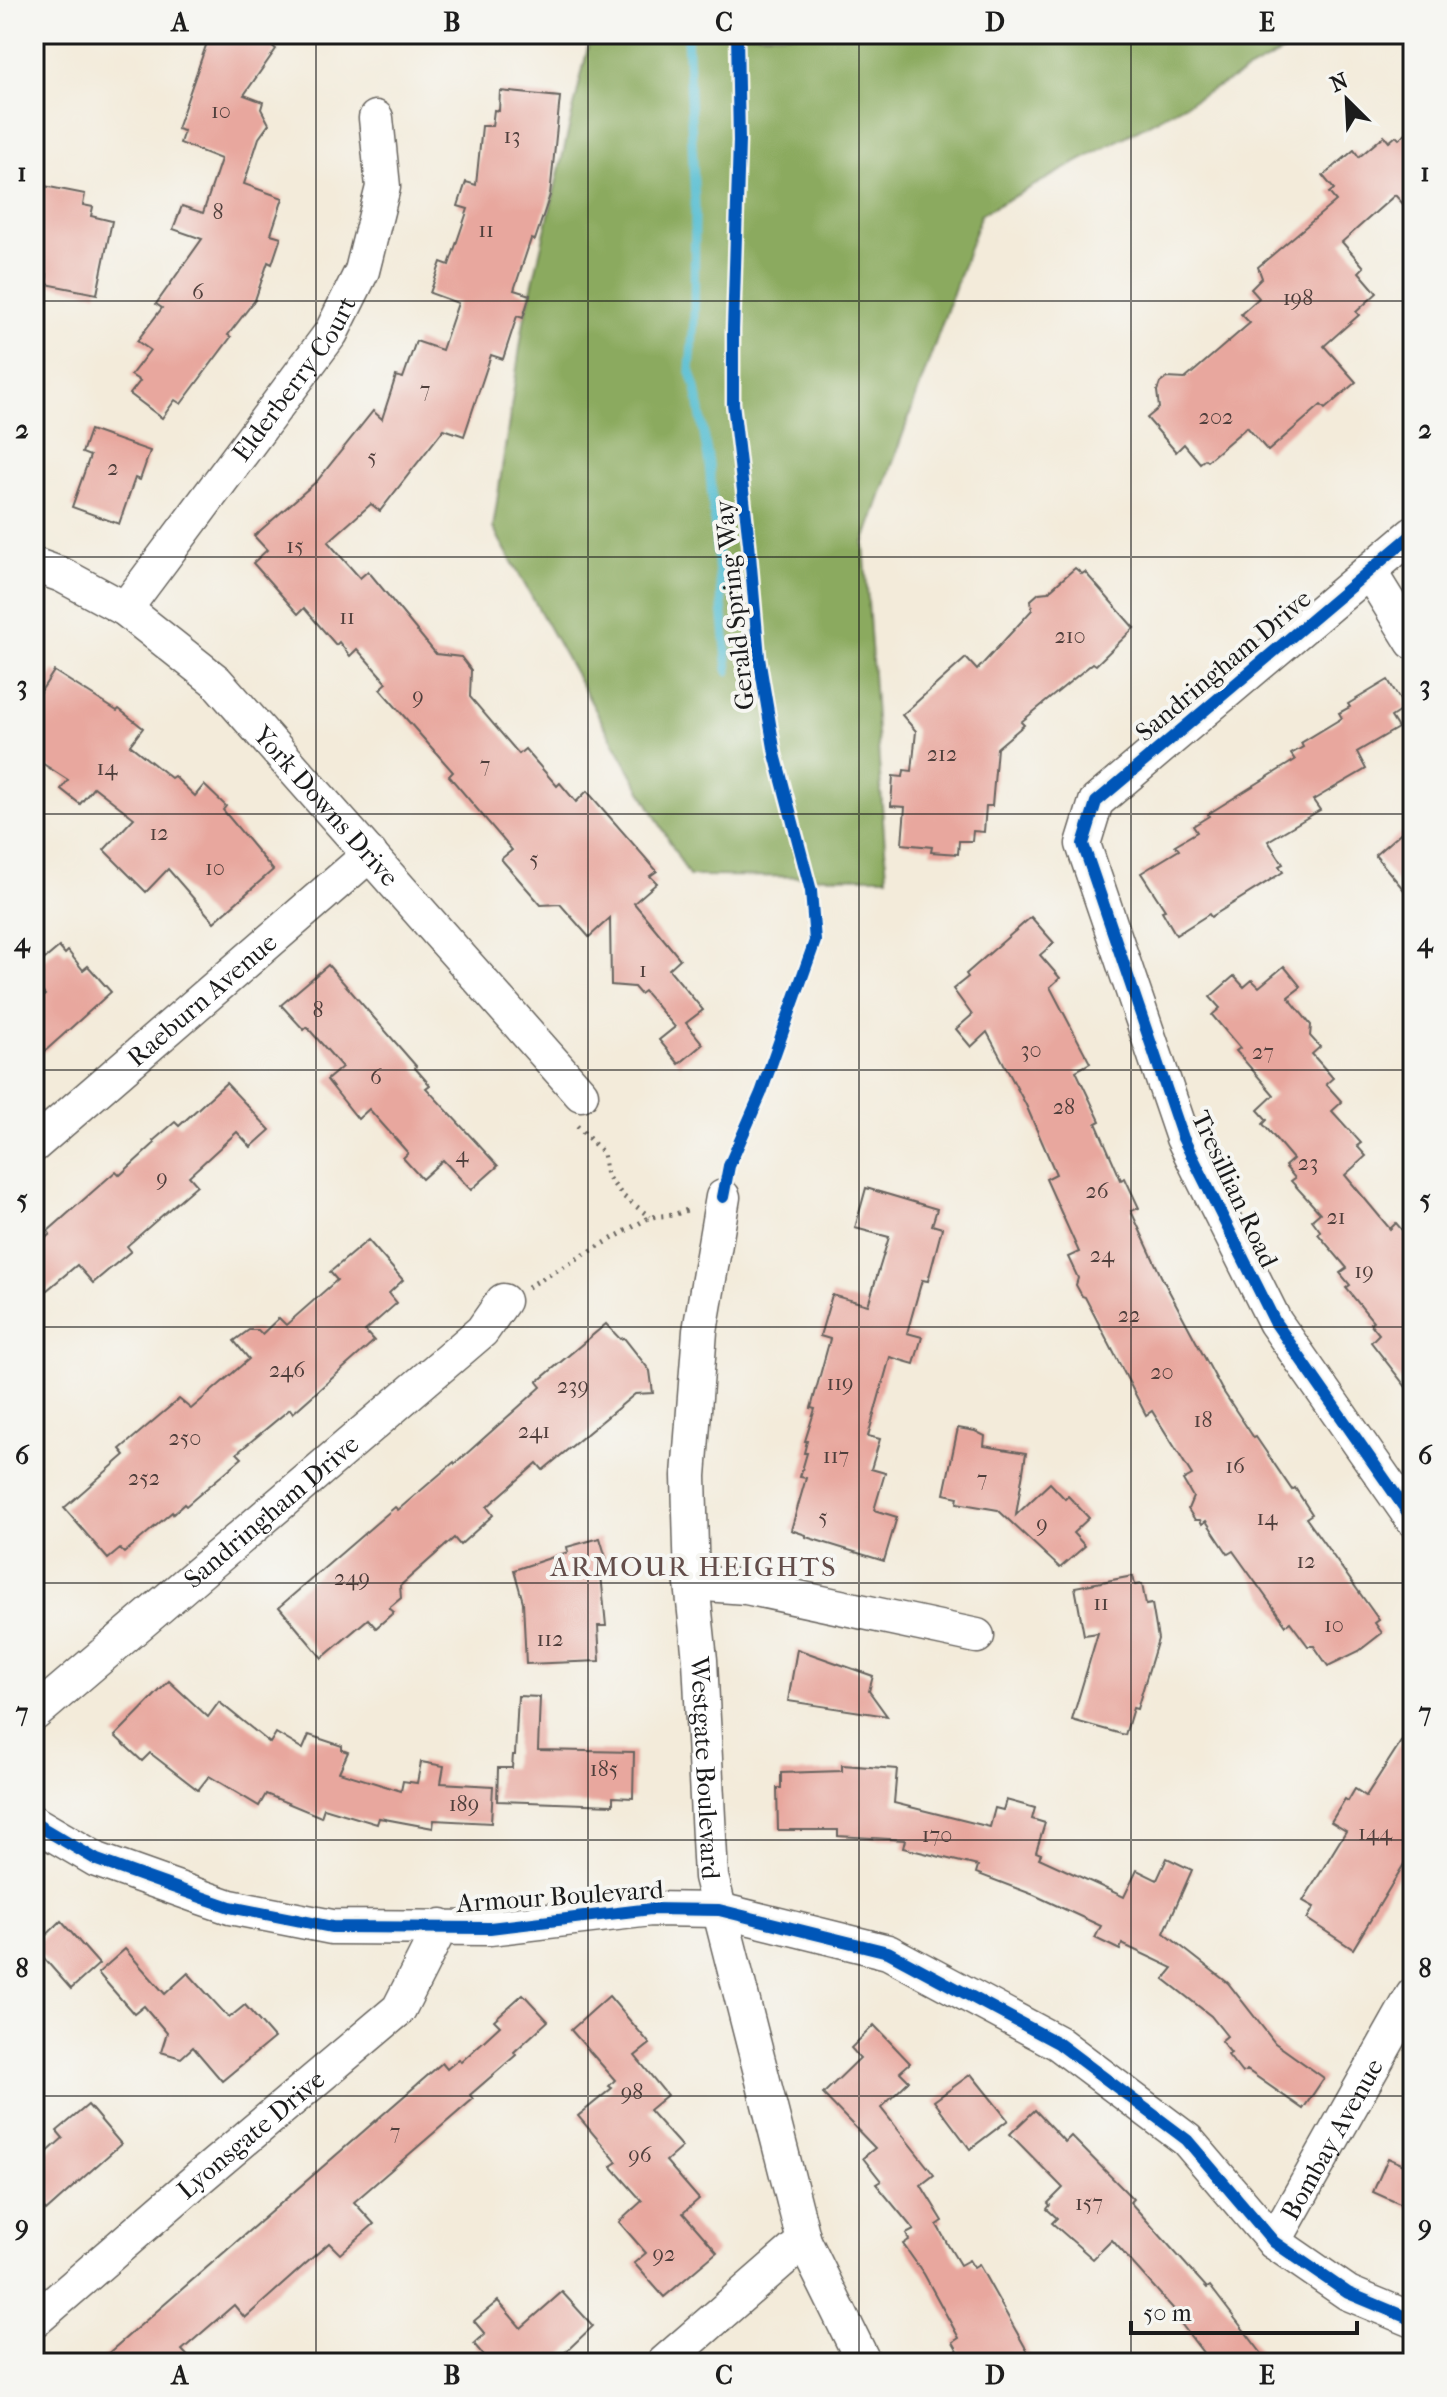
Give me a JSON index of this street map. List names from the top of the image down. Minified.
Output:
{"streets":{"street":["Elderberry Court","Sandringham Drive","York Downs Drive","Raeburn Avenue","Tresillian Road","Westgate Boulevard","Armour Boulevard","Lyonsgate Drive","Bombay Avenue"],"cycle path":["Gerald Spring Way"]},"crossings":[["Elderberry Court","York Downs Drive"],["Sandringham Drive","Tresillian Road"],["York Downs Drive","Raeburn Avenue"],["Westgate Boulevard","Armour Boulevard"],["Armour Boulevard","Lyonsgate Drive"],["Armour Boulevard","Bombay Avenue"]],"districts":["ARMOUR HEIGHTS"],"house_numbers":["10","13","8","11","6","198","7","202","5","2","15","11","210","9","212","7","14","12","5","10","1","8","30","27","6","28","4","23","9","26","21","24","19","22","246","20","119","239","18","241","250","117","16","252","7","5","14","9","12","249","11","10","112","185","189","144","170","98","7","96","157","92"],"scale_bar":"50 m","north":"top left","grid":{"columns":["A","B","C","D","E"],"rows":["1","2","3","4","5","6","7","8","9"]}}
